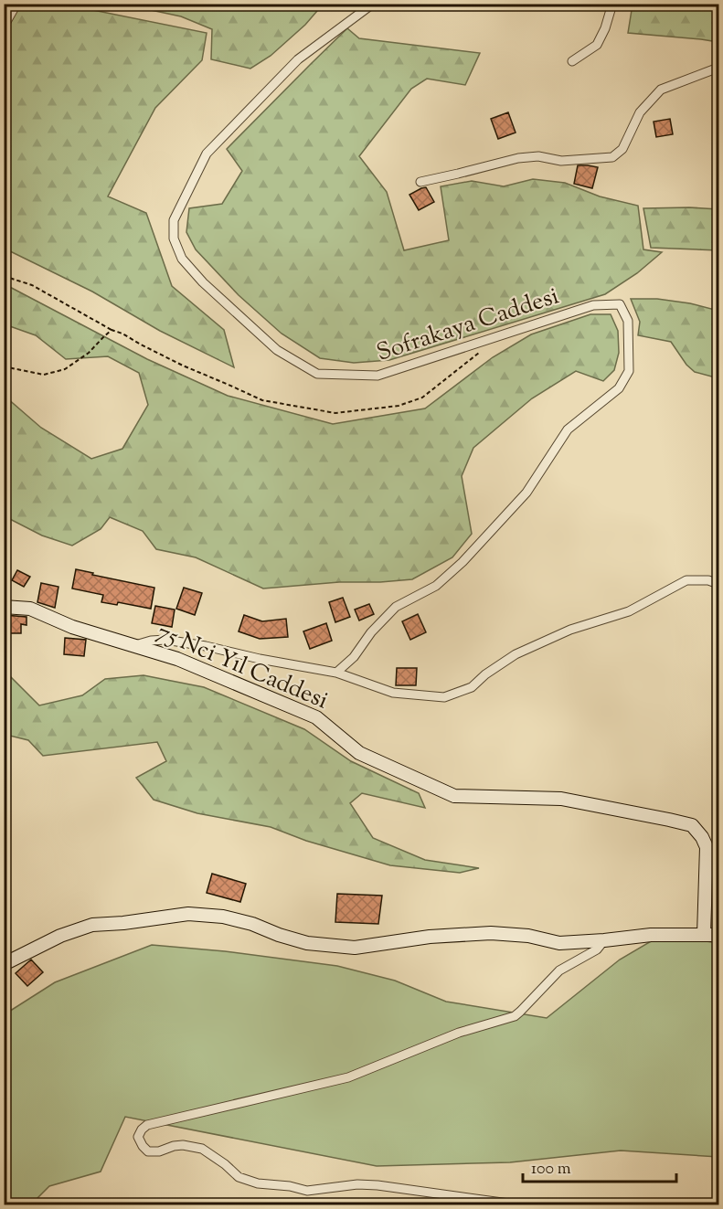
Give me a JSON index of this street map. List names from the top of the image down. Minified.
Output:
{"streets":{"street":["Sofrakaya Caddesi","75 Nci Yıl Caddesi"]},"scale_bar":"100 m"}
